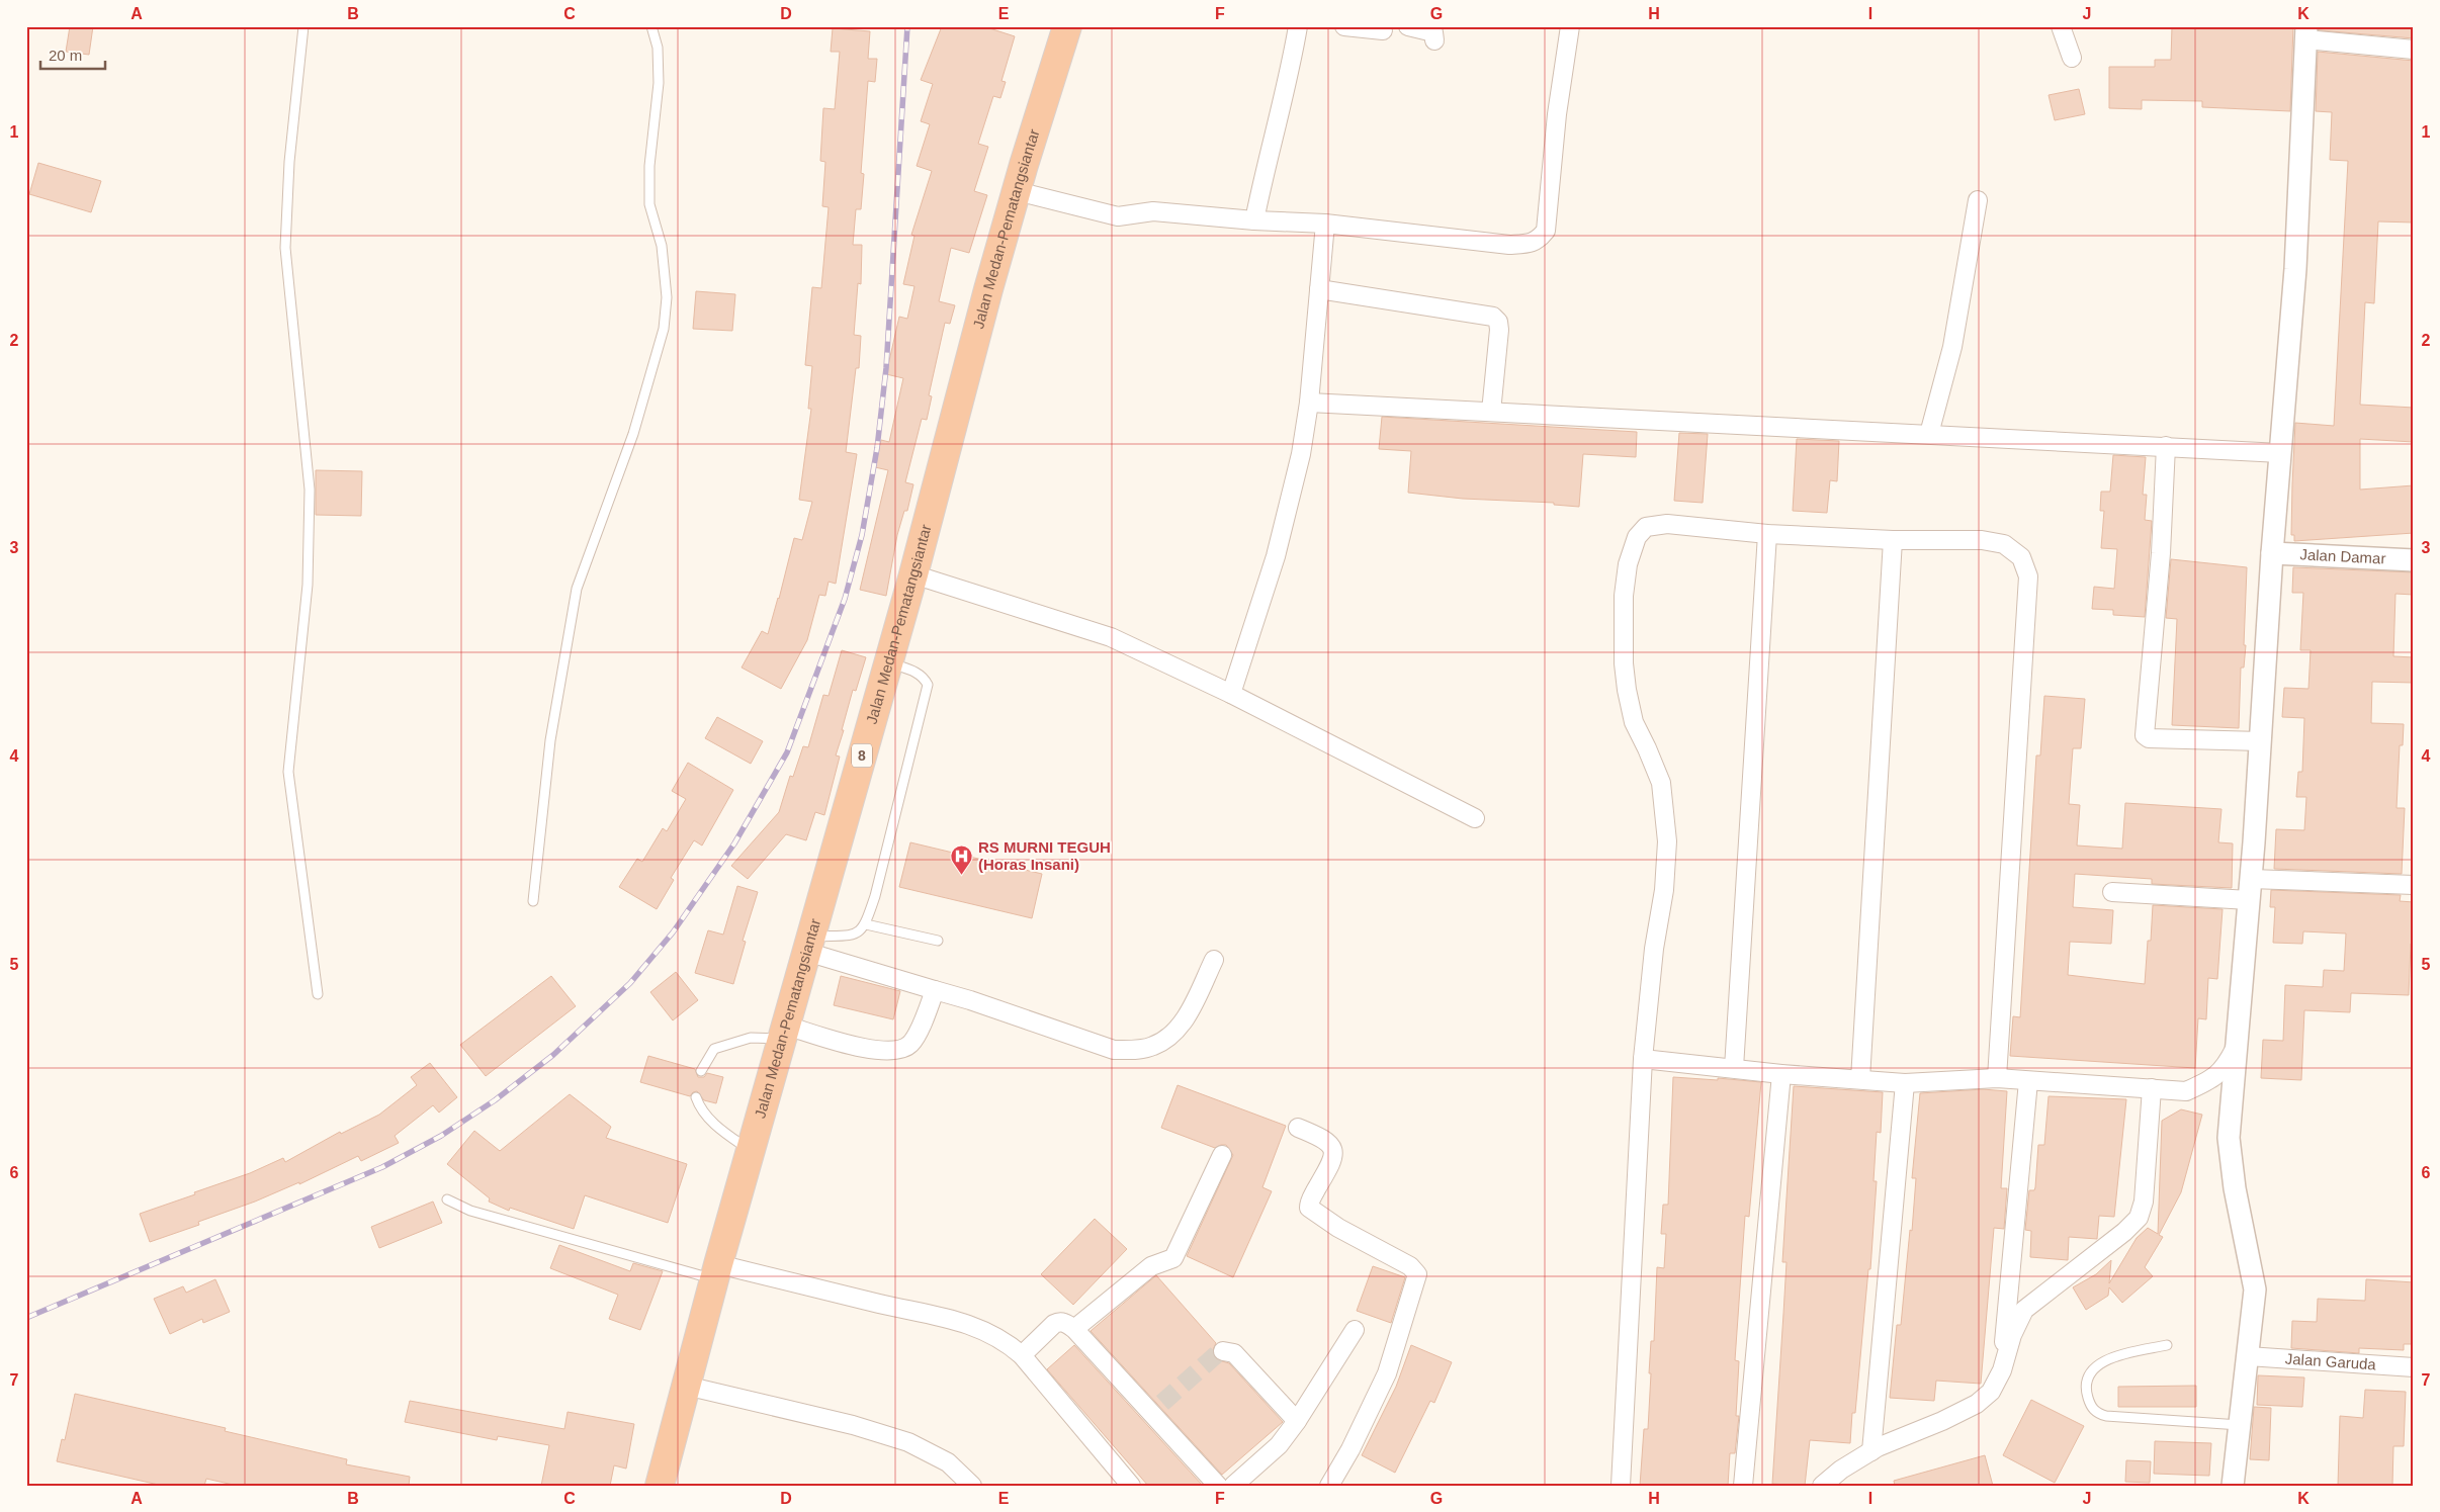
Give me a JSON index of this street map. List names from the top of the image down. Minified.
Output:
{"streets":{"highway":["Jalan Medan-Pematangsiantar","8"],"street":["Jalan Damar","Jalan Garuda"]},"places":{"hospital":["RS MURNI TEGUH (Horas Insani)"]},"scale_bar":"20 m","grid":{"columns":["A","B","C","D","E","F","G","H","I","J","K"],"rows":["1","2","3","4","5","6","7"]}}
